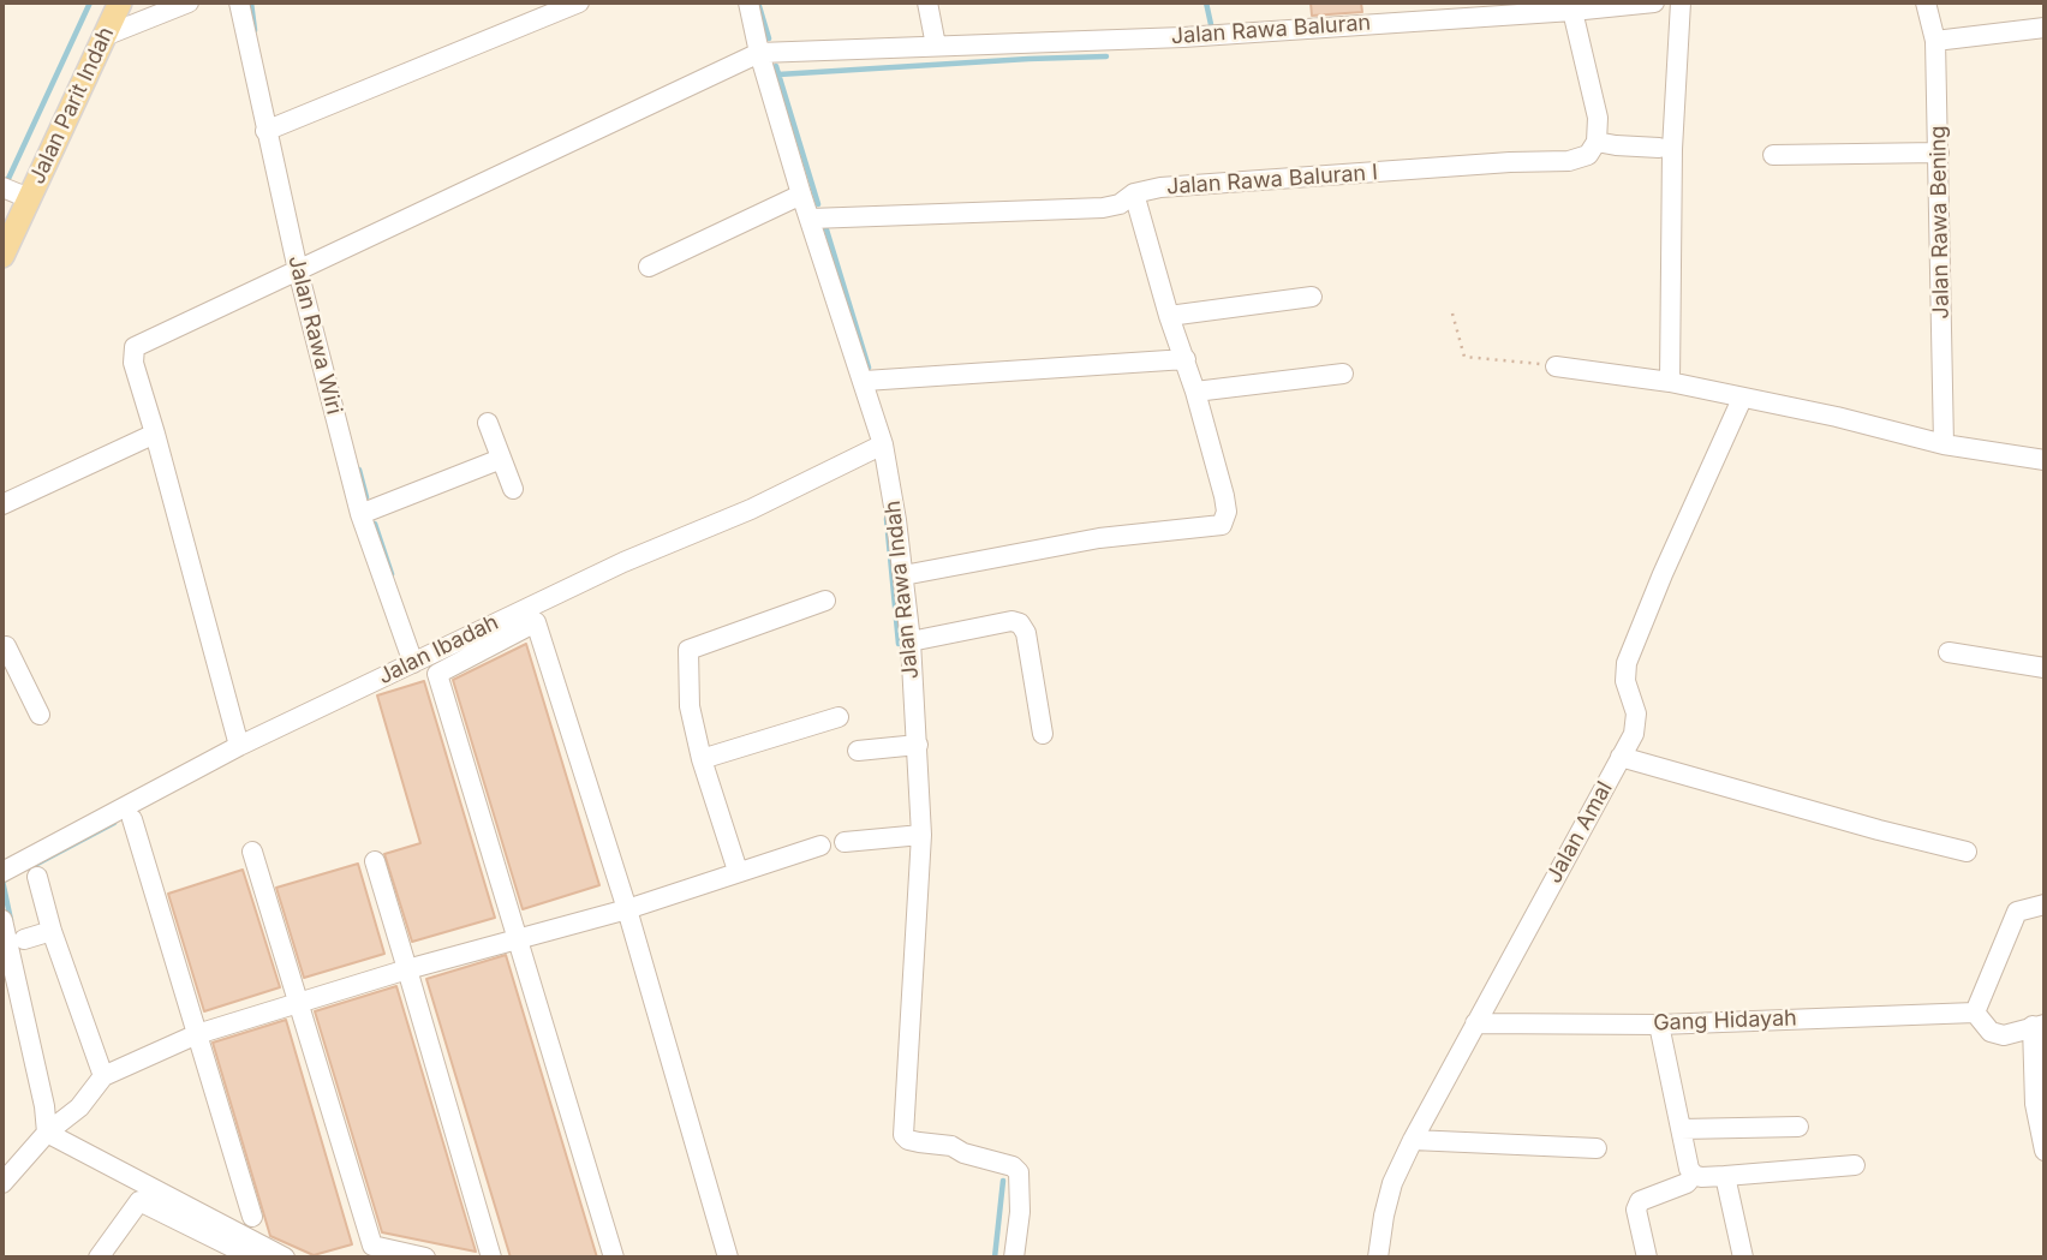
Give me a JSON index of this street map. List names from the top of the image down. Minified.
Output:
{"streets":{"main road":["Jalan Parit Indah"],"street":["Jalan Rawa Baluran","Jalan Rawa Baluran I","Jalan Rawa Bening","Jalan Rawa Wiri","Jalan Rawa Indah","Jalan Ibadah","Jalan Amal","Gang Hidayah"]},"crossings":[["Jalan Rawa Baluran","Jalan Rawa Indah"],["Jalan Rawa Baluran I","Jalan Rawa Indah"],["Jalan Rawa Wiri","Jalan Ibadah"],["Jalan Rawa Indah","Jalan Ibadah"],["Jalan Amal","Gang Hidayah"]]}
